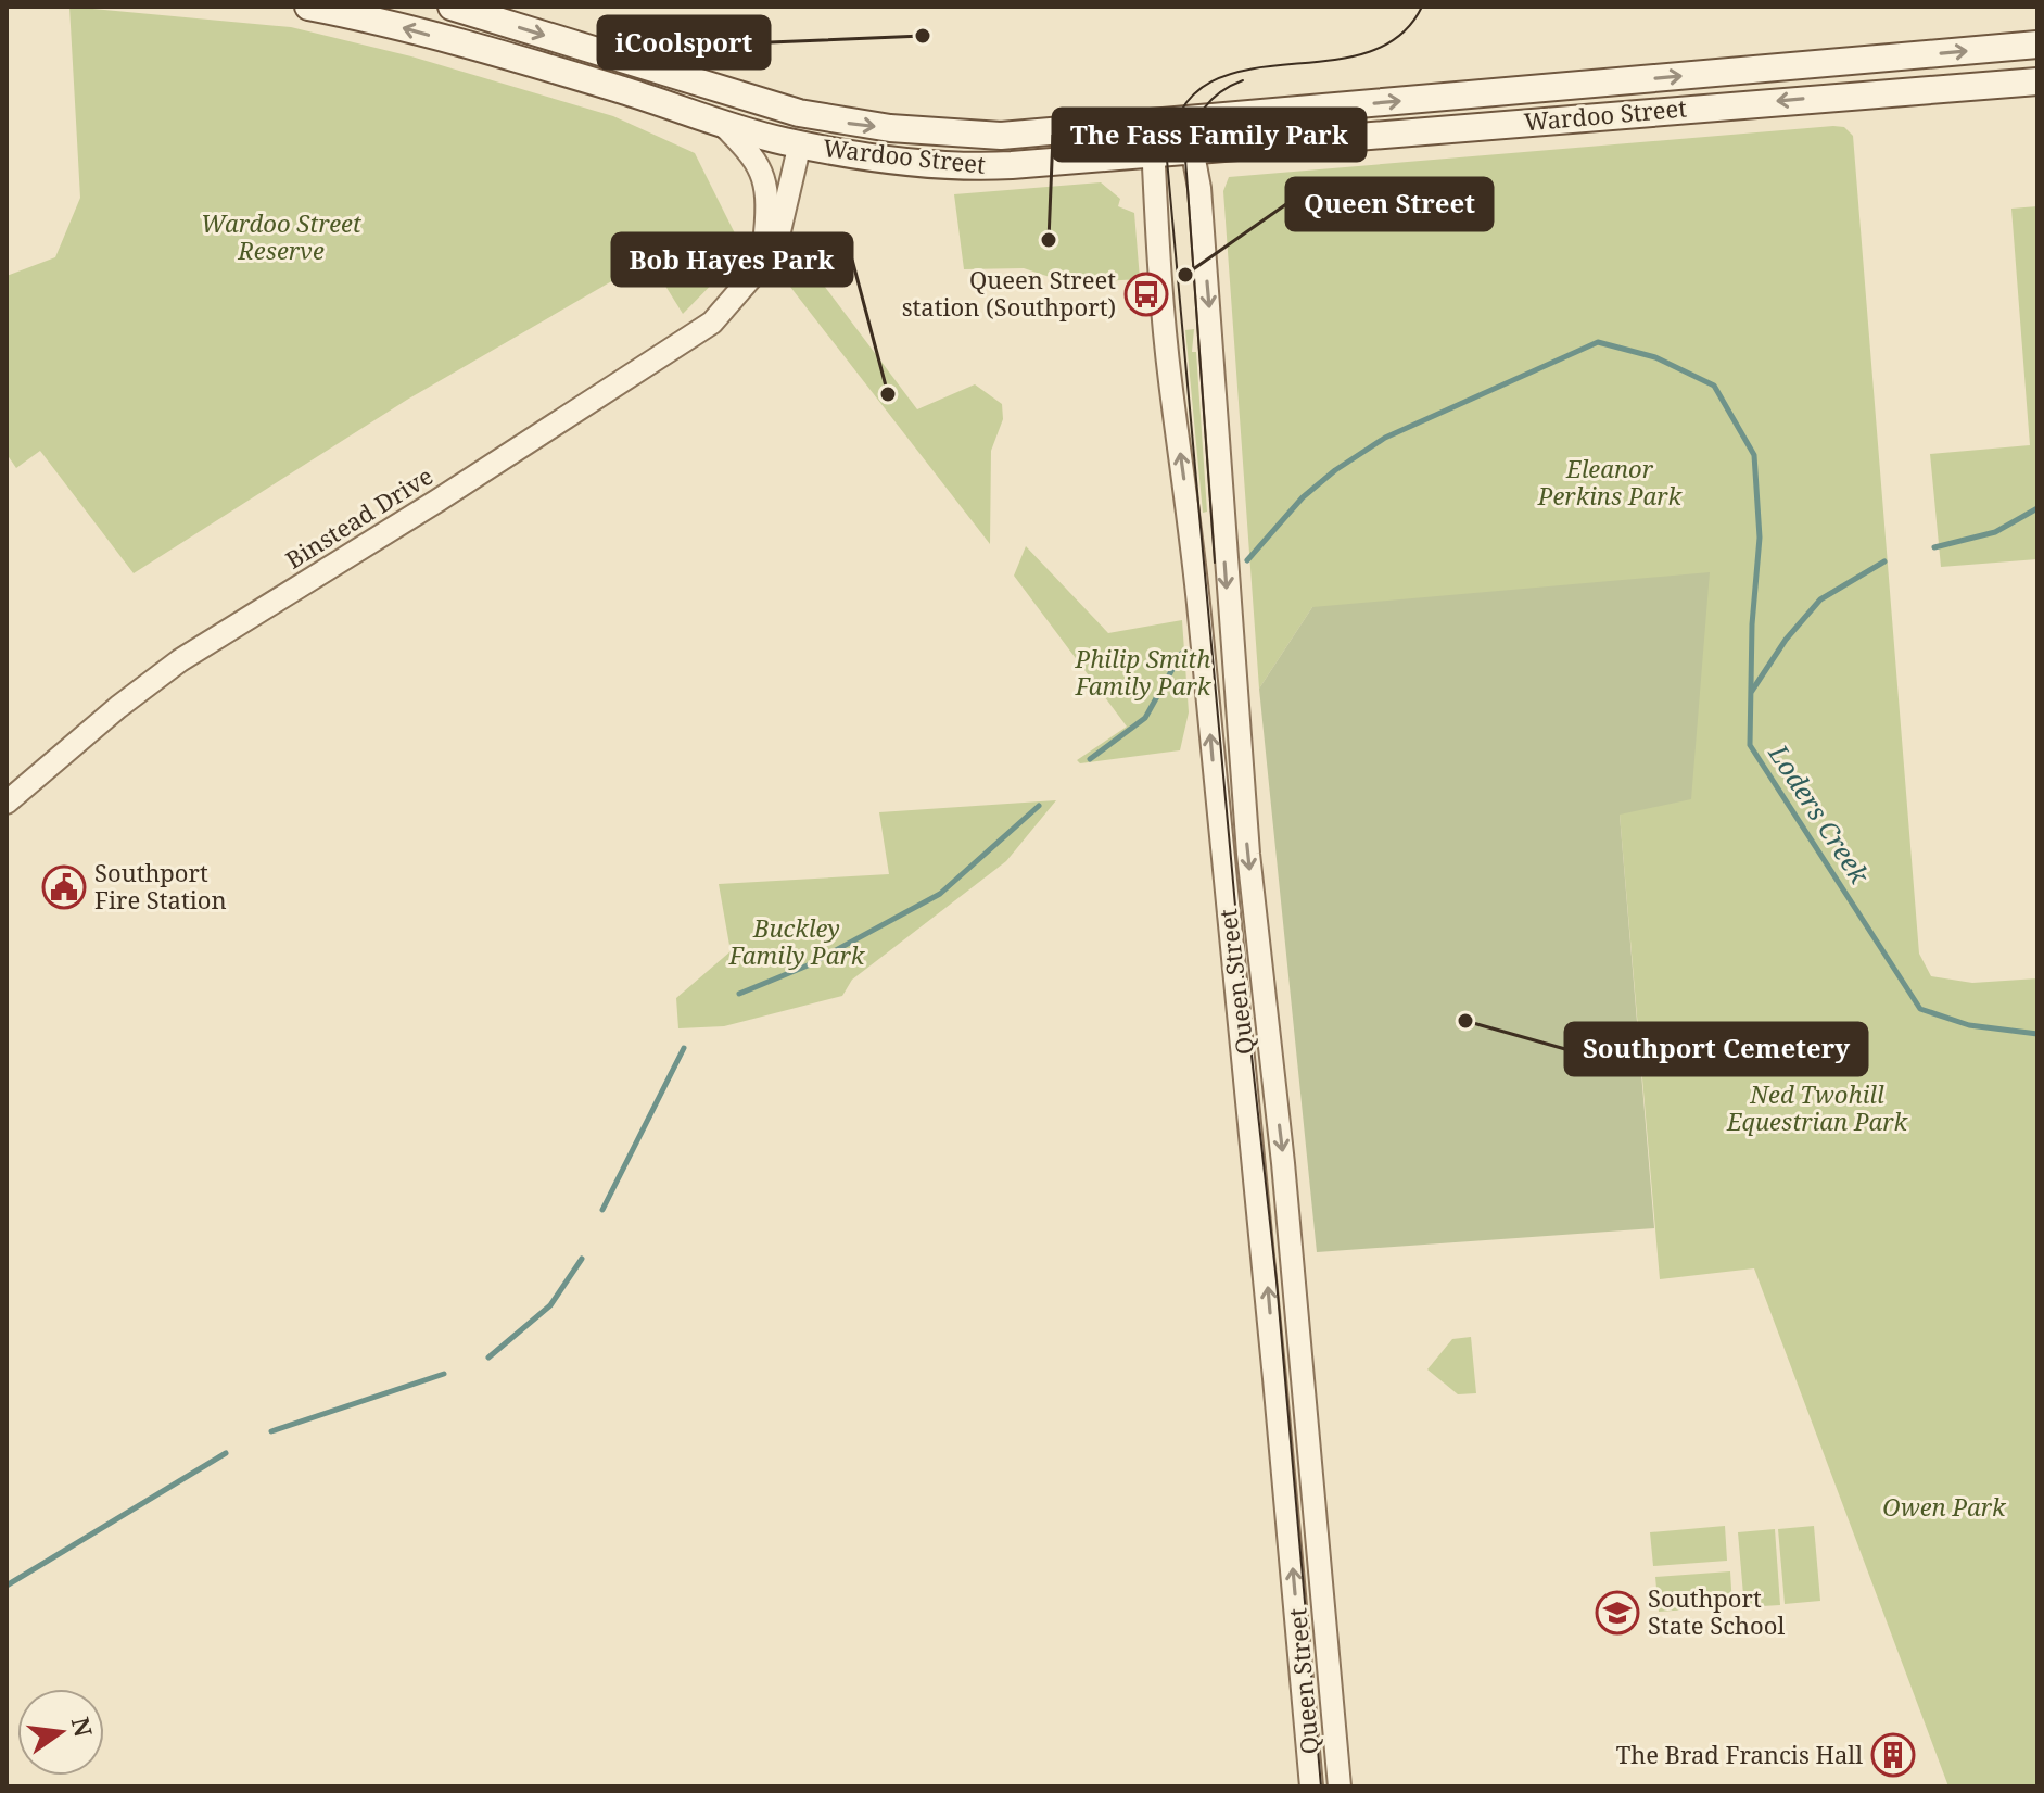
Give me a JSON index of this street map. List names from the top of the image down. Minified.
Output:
{"streets":{"main road":["Wardoo Street"],"street":["Binstead Drive","Queen Street"]},"crossings":[["Wardoo Street","Binstead Drive"],["Wardoo Street","Queen Street"]],"water":["Loders Creek"],"parks":["Wardoo Street Reserve","Eleanor Perkins Park","Philip Smith Family Park","Buckley Family Park","Ned Twohill Equestrian Park","Owen Park"],"places":{"other":["iCoolsport","The Fass Family Park","Queen Street","Bob Hayes Park","Southport Cemetery"],"bus stop":["Queen Street station (Southport)"],"public building":["Southport Fire Station"],"school or university":["Southport State School"],"building":["The Brad Francis Hall"]},"north":"right"}
